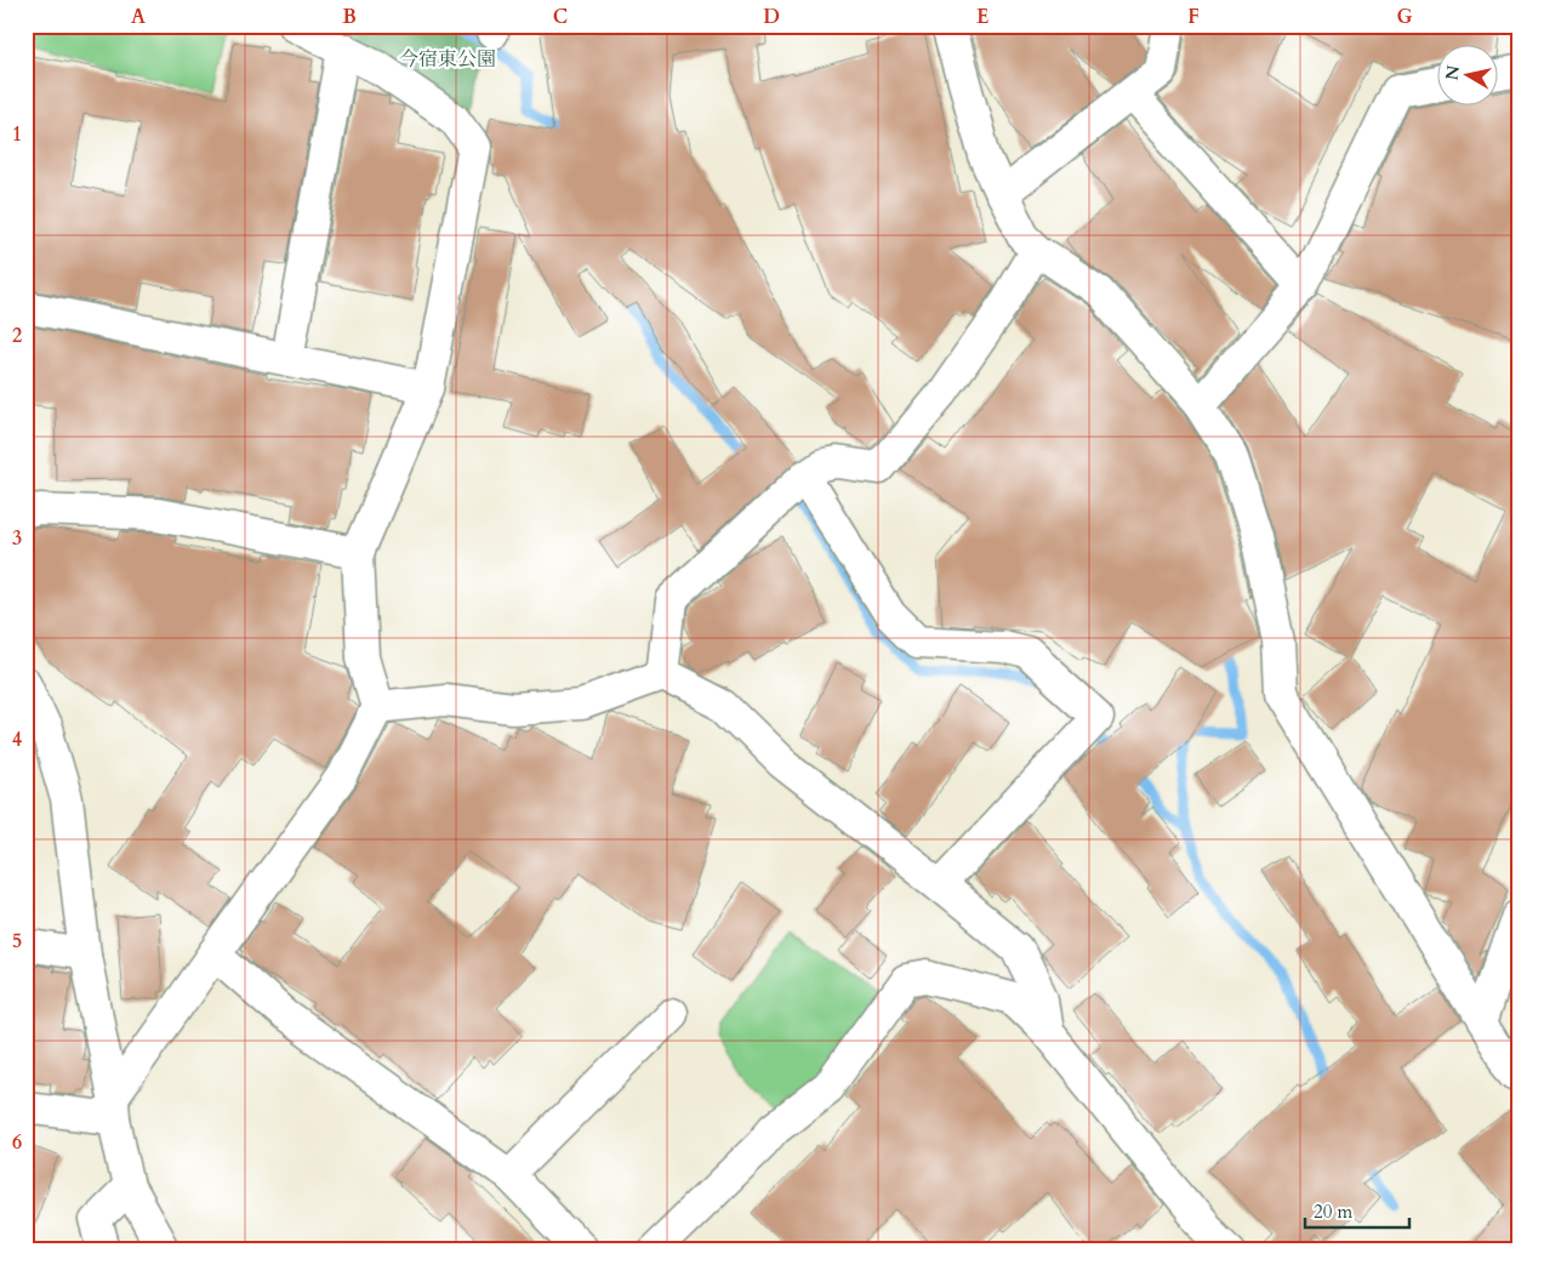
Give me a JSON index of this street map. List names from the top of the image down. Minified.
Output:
{"parks":["今宿東公園"],"scale_bar":"20 m","north":"left","grid":{"columns":["A","B","C","D","E","F","G"],"rows":["1","2","3","4","5","6"]}}
